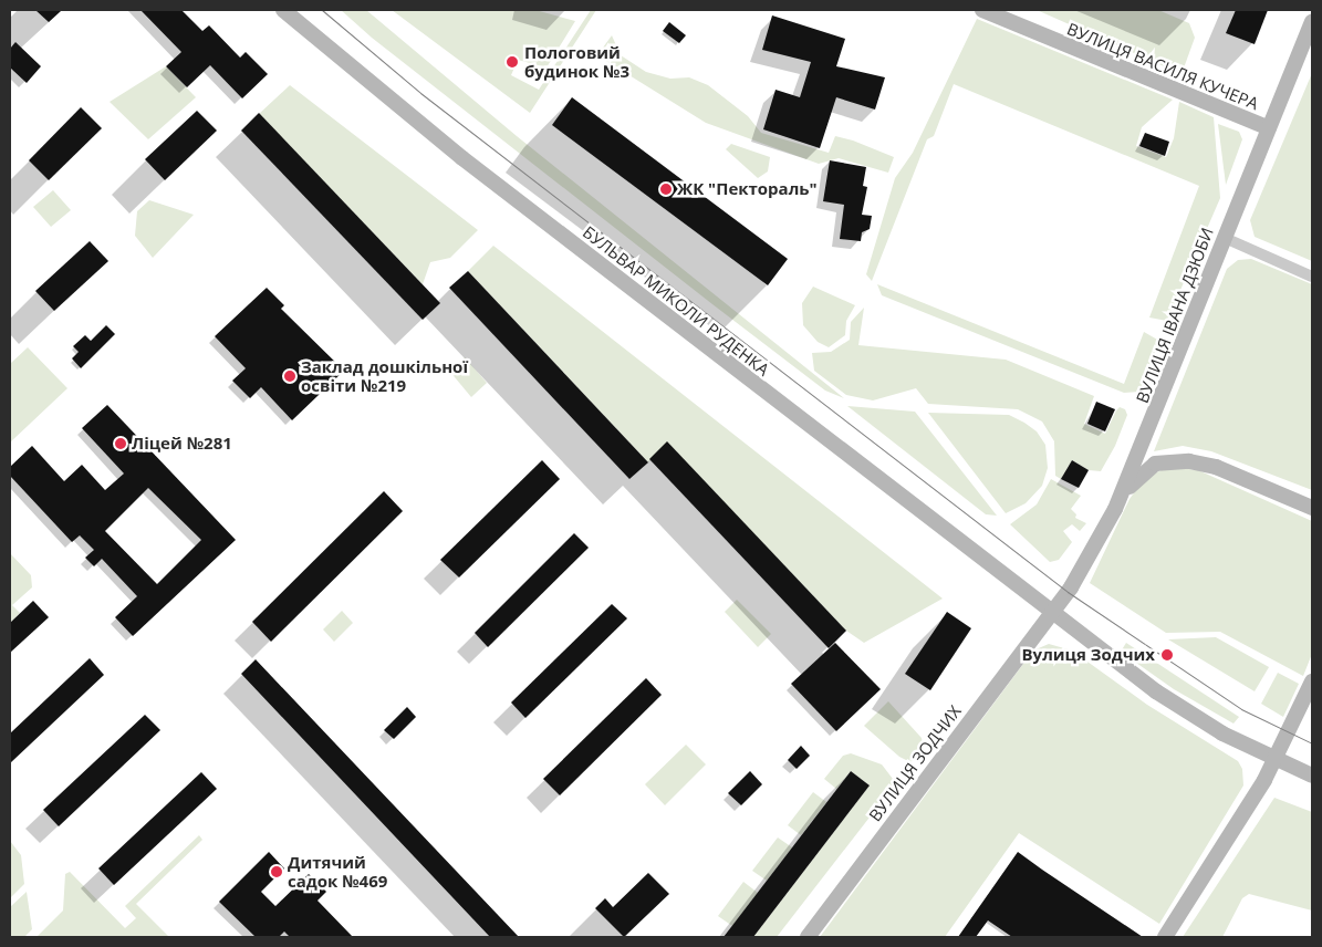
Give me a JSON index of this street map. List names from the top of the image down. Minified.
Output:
{"streets":{"street":["ВУЛИЦЯ ВАСИЛЯ КУЧЕРА","БУЛЬВАР МИКОЛИ РУДЕНКА","ВУЛИЦЯ ІВАНА ДЗЮБИ","ВУЛИЦЯ ЗОДЧИХ"]},"crossings":[["ВУЛИЦЯ ВАСИЛЯ КУЧЕРА","ВУЛИЦЯ ІВАНА ДЗЮБИ"],["БУЛЬВАР МИКОЛИ РУДЕНКА","ВУЛИЦЯ ІВАНА ДЗЮБИ"],["БУЛЬВАР МИКОЛИ РУДЕНКА","ВУЛИЦЯ ЗОДЧИХ"],["ВУЛИЦЯ ІВАНА ДЗЮБИ","ВУЛИЦЯ ЗОДЧИХ"]],"places":["Пологовий будинок №3","ЖК \"Пектораль\"","Заклад дошкільної освіти №219","Ліцей №281","Вулиця Зодчих","Дитячий садок №469"]}
